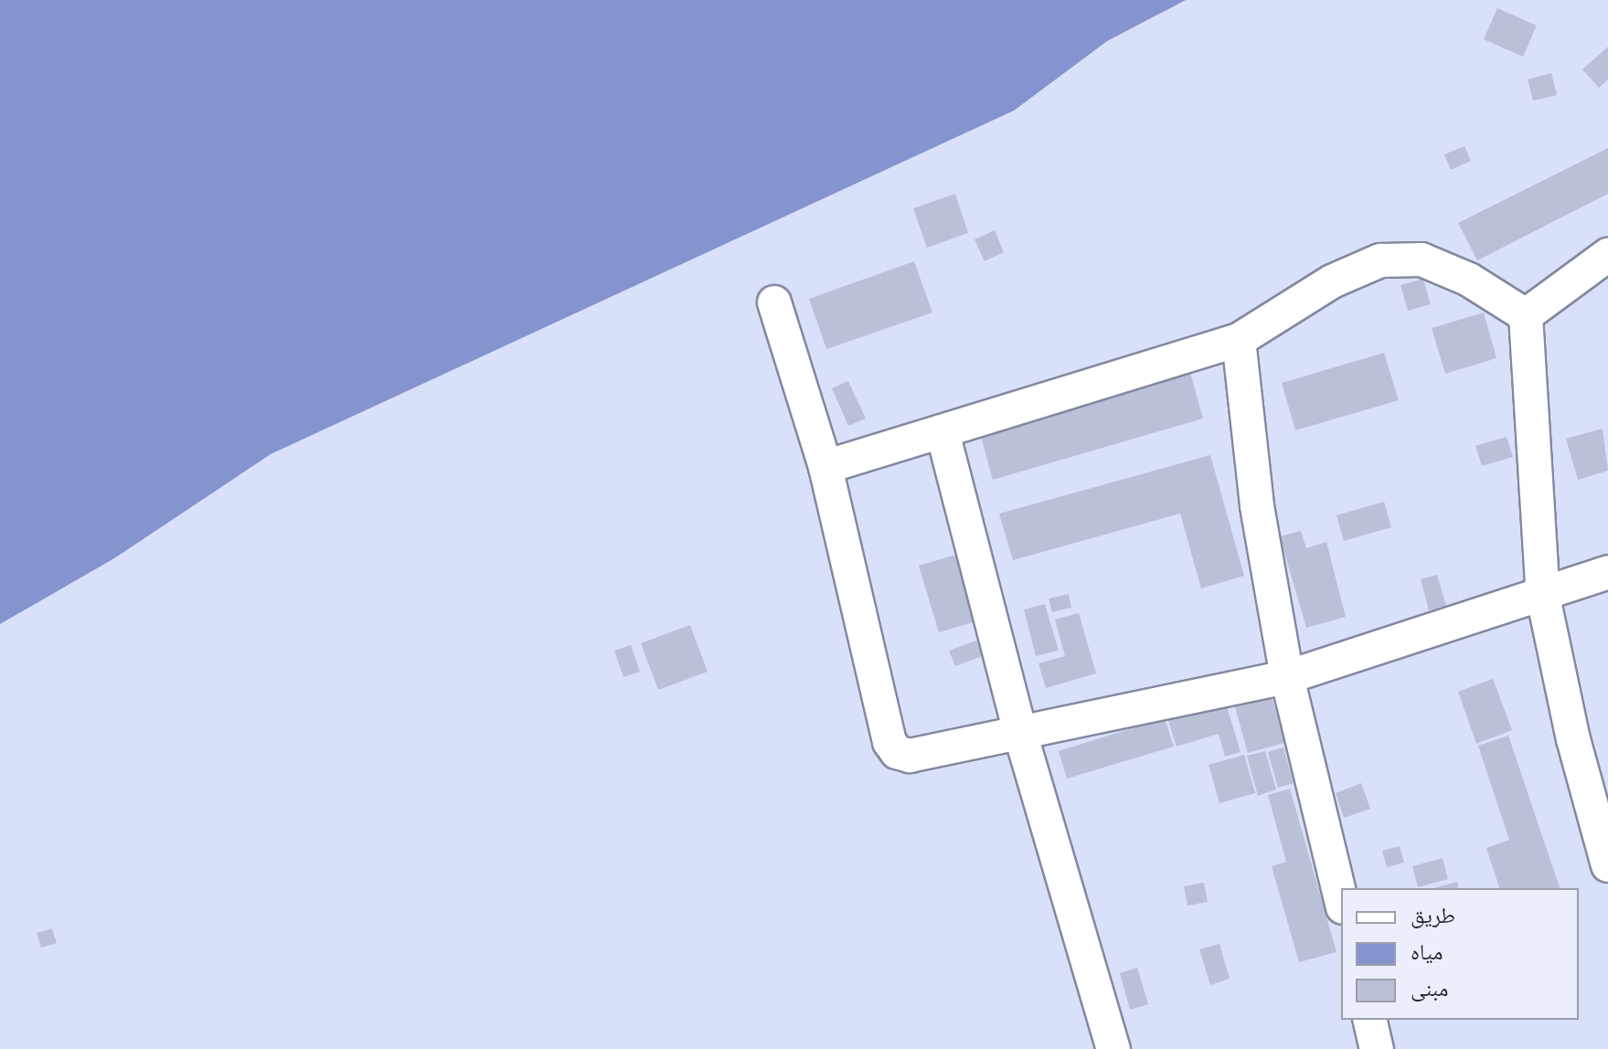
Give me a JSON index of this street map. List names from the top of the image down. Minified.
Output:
{"legend":["طريق","مياه","مبنى"]}
